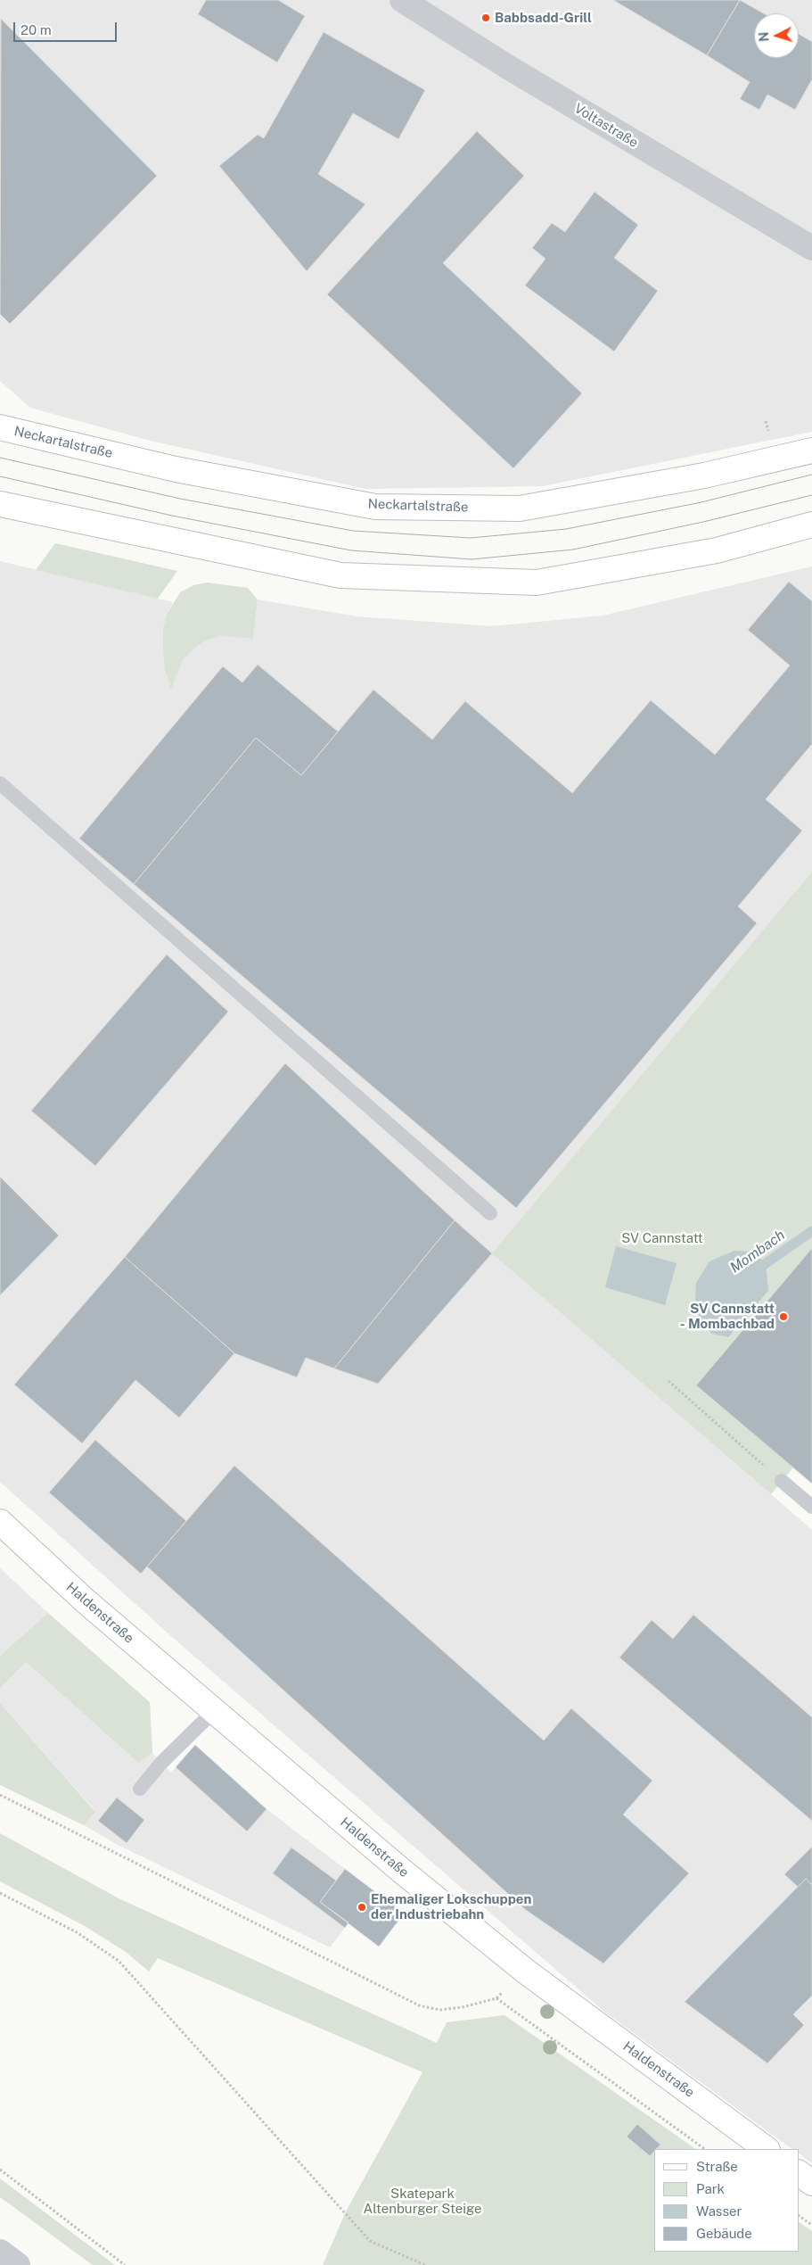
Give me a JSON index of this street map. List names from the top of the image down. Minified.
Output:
{"streets":{"main road":["Neckartalstraße","Haldenstraße"],"street":["Voltastraße"]},"water":["Mombach"],"parks":["SV Cannstatt","Skatepark Altenburger Steige"],"places":["Babbsadd-Grill","SV Cannstatt - Mombachbad","Ehemaliger Lokschuppen der Industriebahn"],"legend":["Straße","Park","Wasser","Gebäude"],"scale_bar":"20 m","north":"left"}
